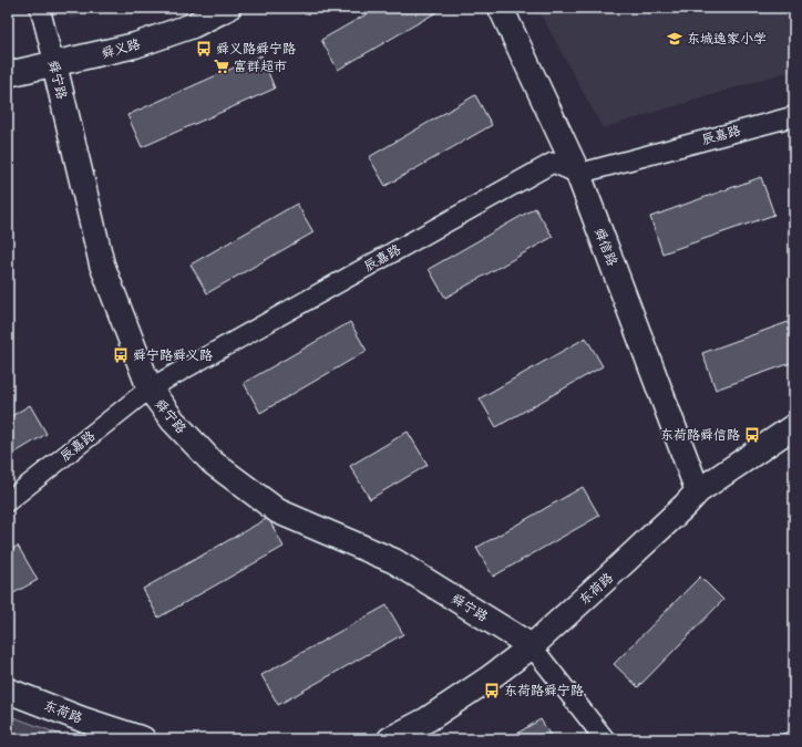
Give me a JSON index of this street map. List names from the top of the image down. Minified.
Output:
{"streets":{"street":["舜义路","舜宁路","辰嘉路","舜信路","东荷路"]},"crossings":[["舜义路","舜宁路"],["舜宁路","辰嘉路"],["舜宁路","东荷路"],["辰嘉路","舜信路"],["舜信路","东荷路"]],"places":{"school or university":["东城逸家小学"],"bus stop":["舜义路舜宁路","舜宁路舜义路","东荷路舜信路","东荷路舜宁路"],"supermarket":["富群超市"]}}
